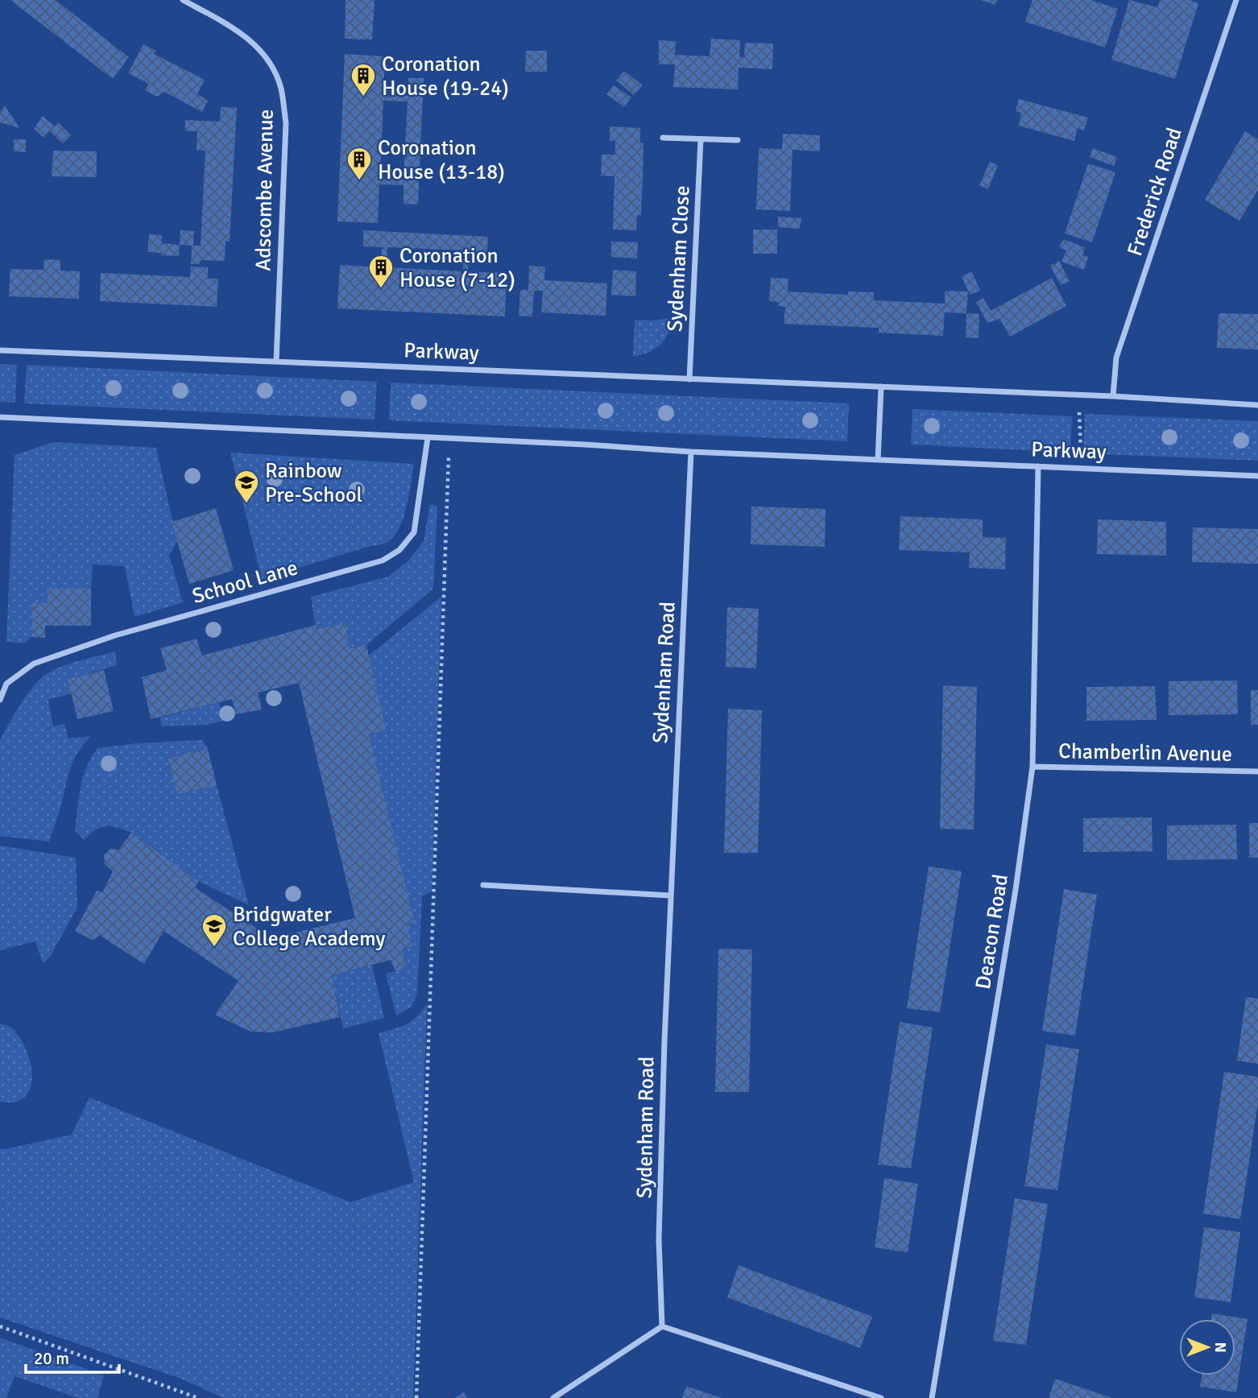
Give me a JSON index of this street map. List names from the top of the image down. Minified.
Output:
{"streets":{"street":["Adscombe Avenue","Frederick Road","Sydenham Close","Parkway","School Lane","Sydenham Road","Chamberlin Avenue","Deacon Road"]},"crossings":[["Adscombe Avenue","Parkway"],["Frederick Road","Parkway"],["Sydenham Close","Parkway"],["Parkway","School Lane"],["Parkway","Sydenham Road"],["Parkway","Deacon Road"],["Chamberlin Avenue","Deacon Road"]],"places":{"building":["Coronation House (19-24)","Coronation House (13-18)","Coronation House (7-12)"],"school or university":["Rainbow Pre-School","Bridgwater College Academy"]},"scale_bar":"20 m","north":"right"}
